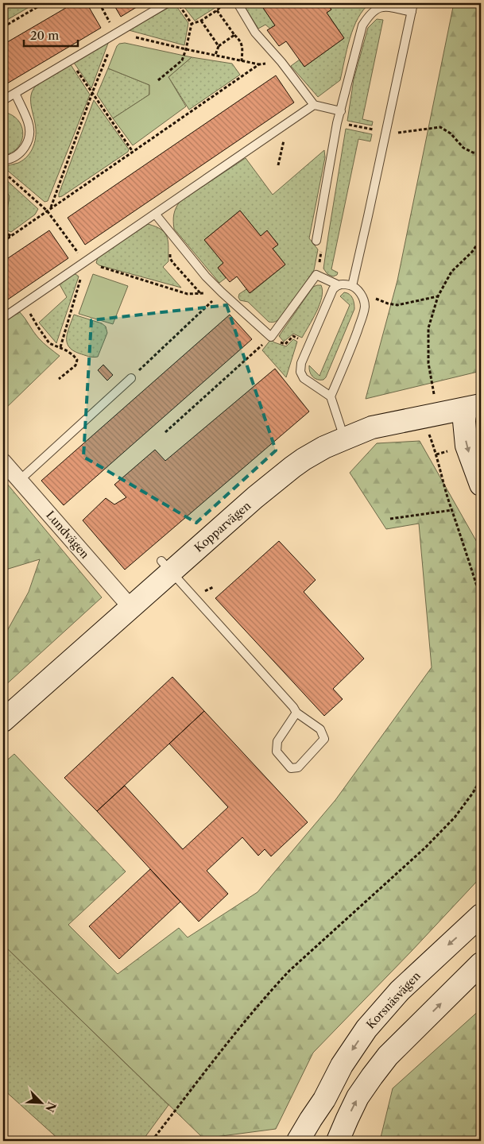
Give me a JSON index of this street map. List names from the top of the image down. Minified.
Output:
{"streets":{"street":["Kopparvägen","Lundvägen","Korsnäsvägen"]},"crossings":[["Kopparvägen","Lundvägen"]],"scale_bar":"20 m","north":"bottom right"}
